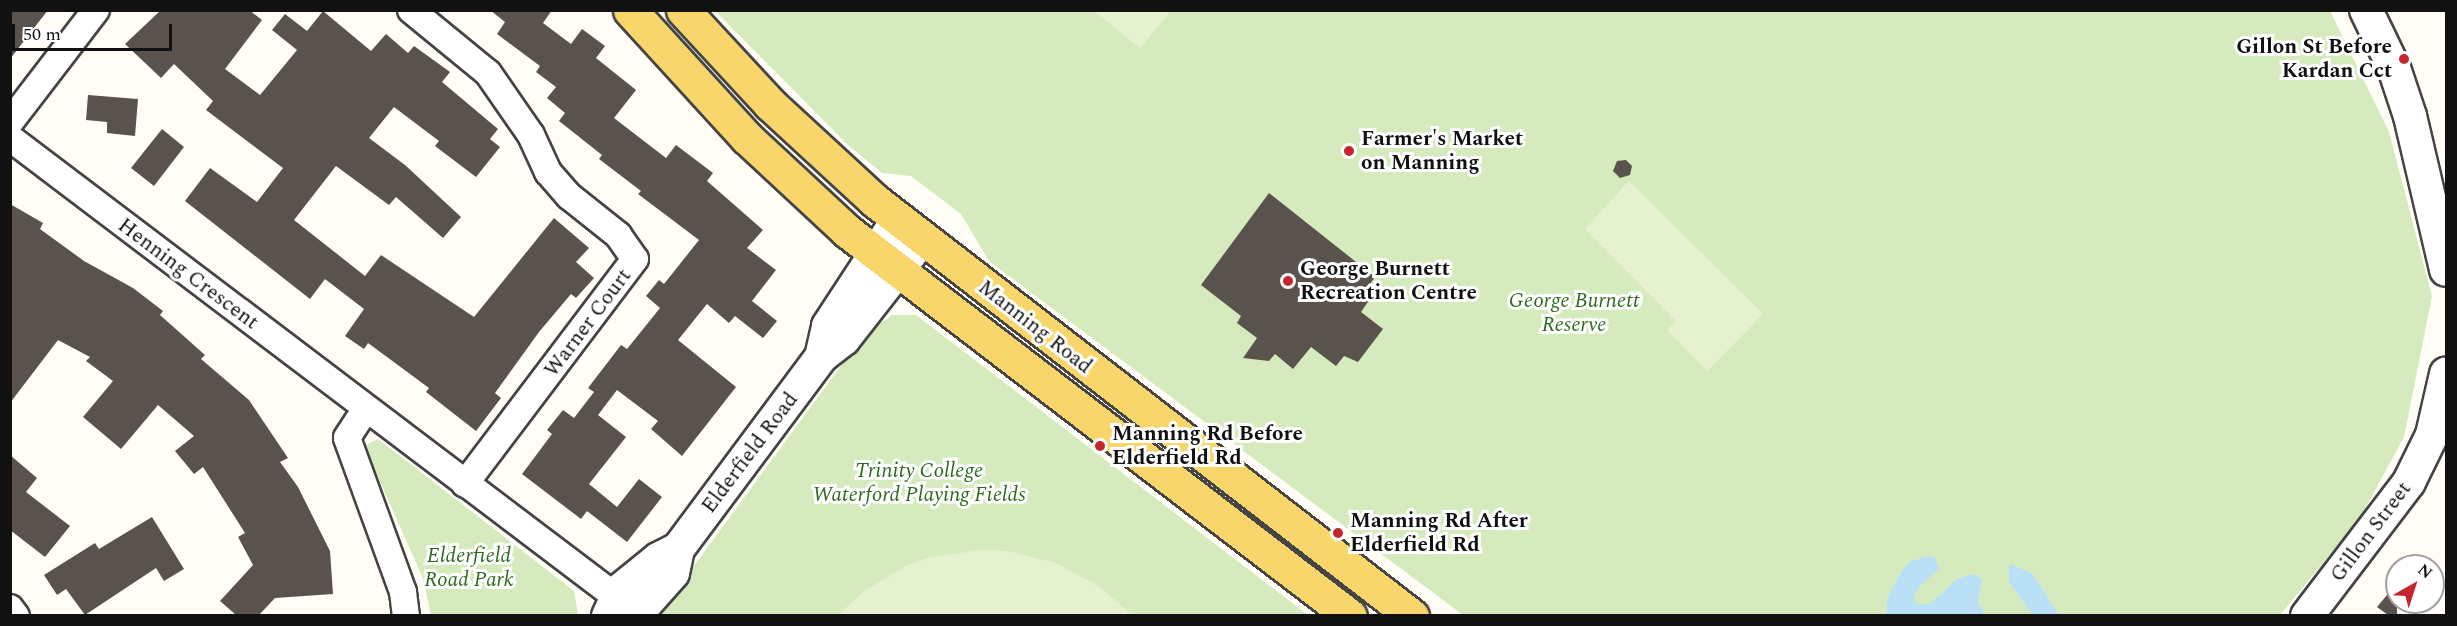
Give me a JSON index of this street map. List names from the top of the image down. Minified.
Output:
{"streets":{"main road":["Manning Road"],"street":["Henning Crescent","Warner Court","Elderfield Road","Gillon Street"]},"crossings":[["Henning Crescent","Warner Court"],["Henning Crescent","Elderfield Road"],["Manning Road","Elderfield Road"]],"parks":["George Burnett Reserve","Trinity College Waterford Playing Fields","Elderfield Road Park"],"places":["Gillon St Before Kardan Cct","Farmer's Market on Manning","George Burnett Recreation Centre","Manning Rd Before Elderfield Rd","Manning Rd After Elderfield Rd"],"scale_bar":"50 m","north":"top right"}
